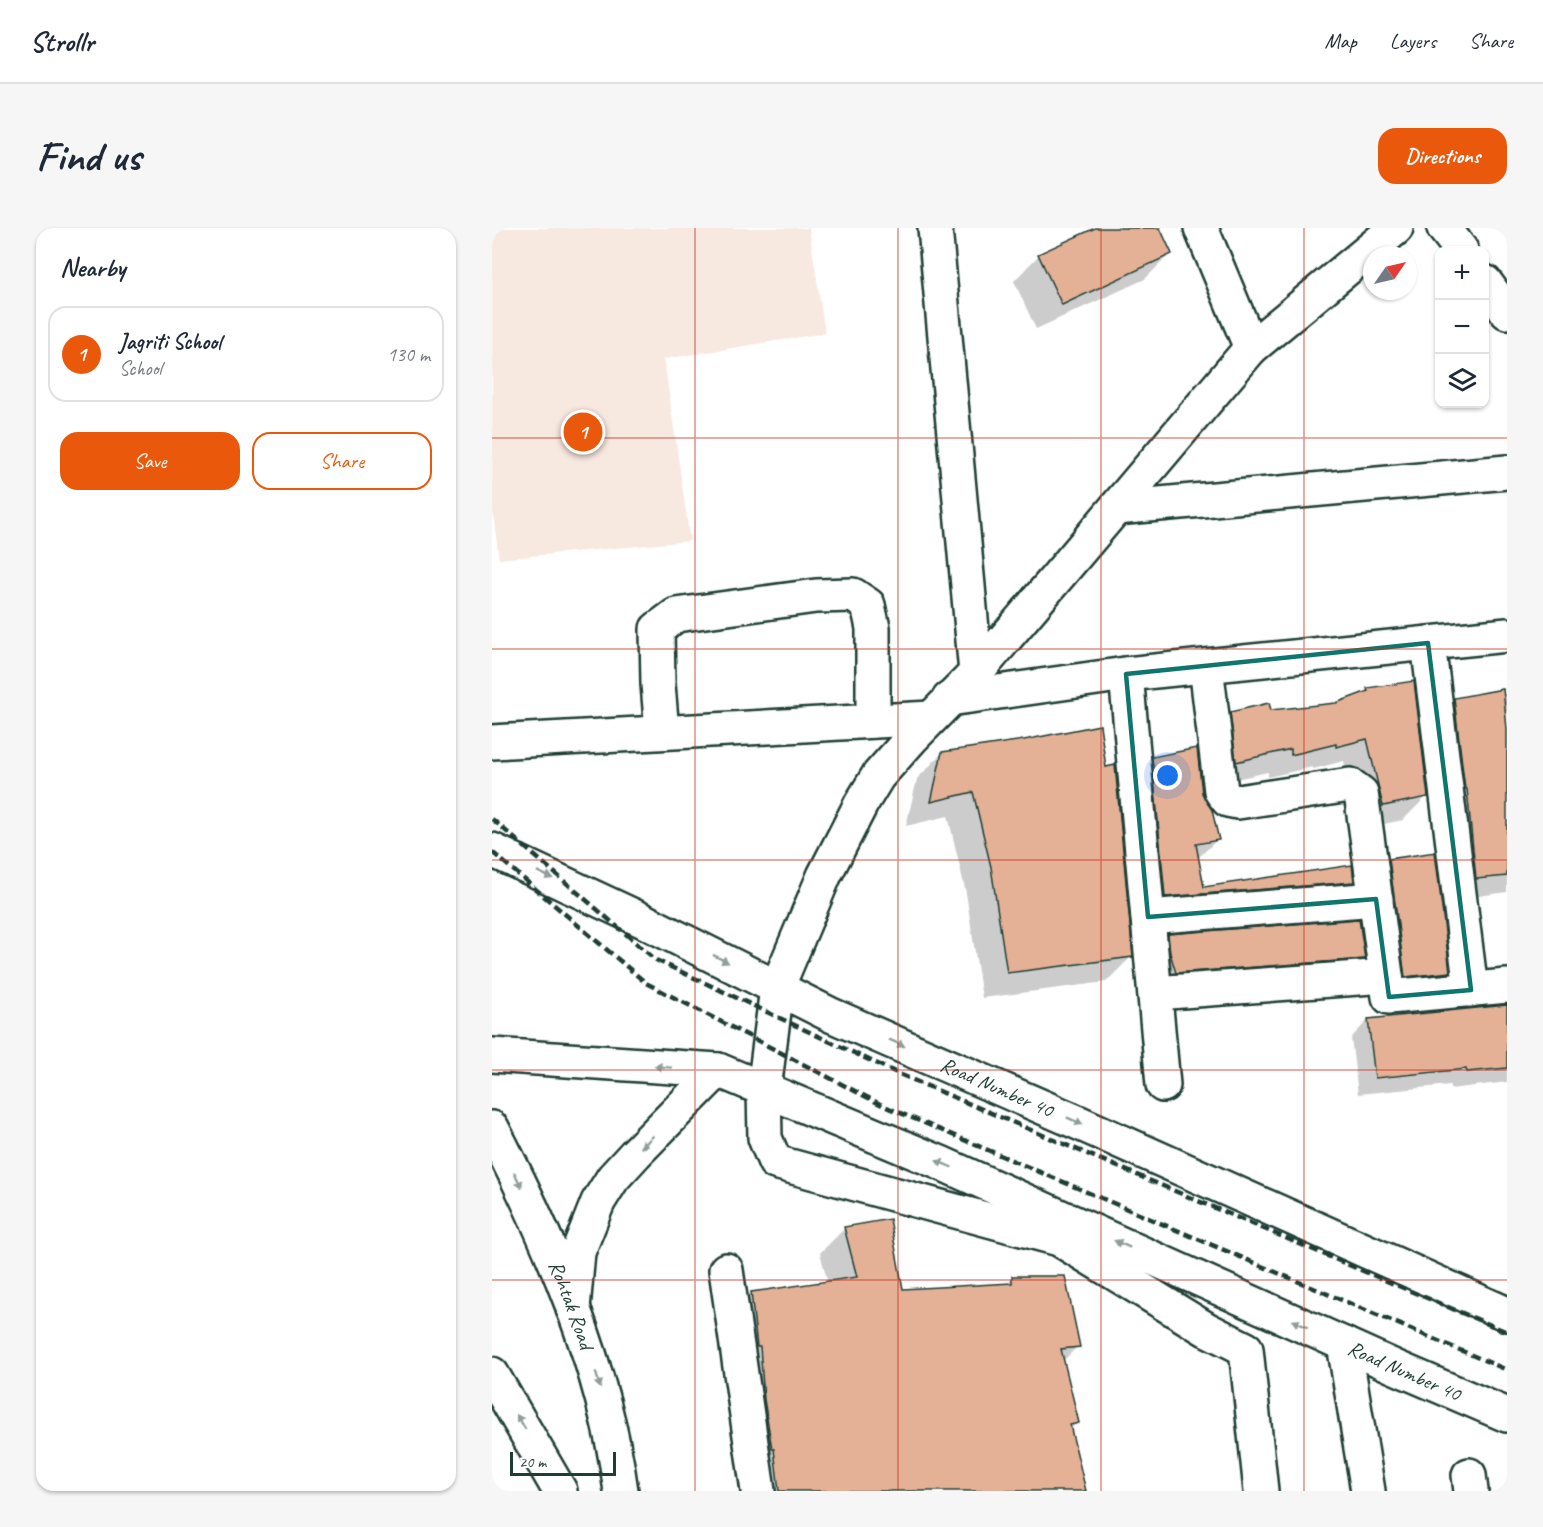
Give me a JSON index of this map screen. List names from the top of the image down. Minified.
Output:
{"streets":{"street":["Road Number 40","Rohtak Road"]},"scale_bar":"20 m","north":"top right","page":{"header":"Strollr","nav":["Map","Layers","Share"],"buttons":["Directions",["Save","Share"]],"title":"Find us","heading":"Nearby","map_buttons":["+","−"],"list":[{"mark":"1","name":"Jagriti School","note":"School","value":"130 m"}],"pins":"1","scale":"20 m"}}
